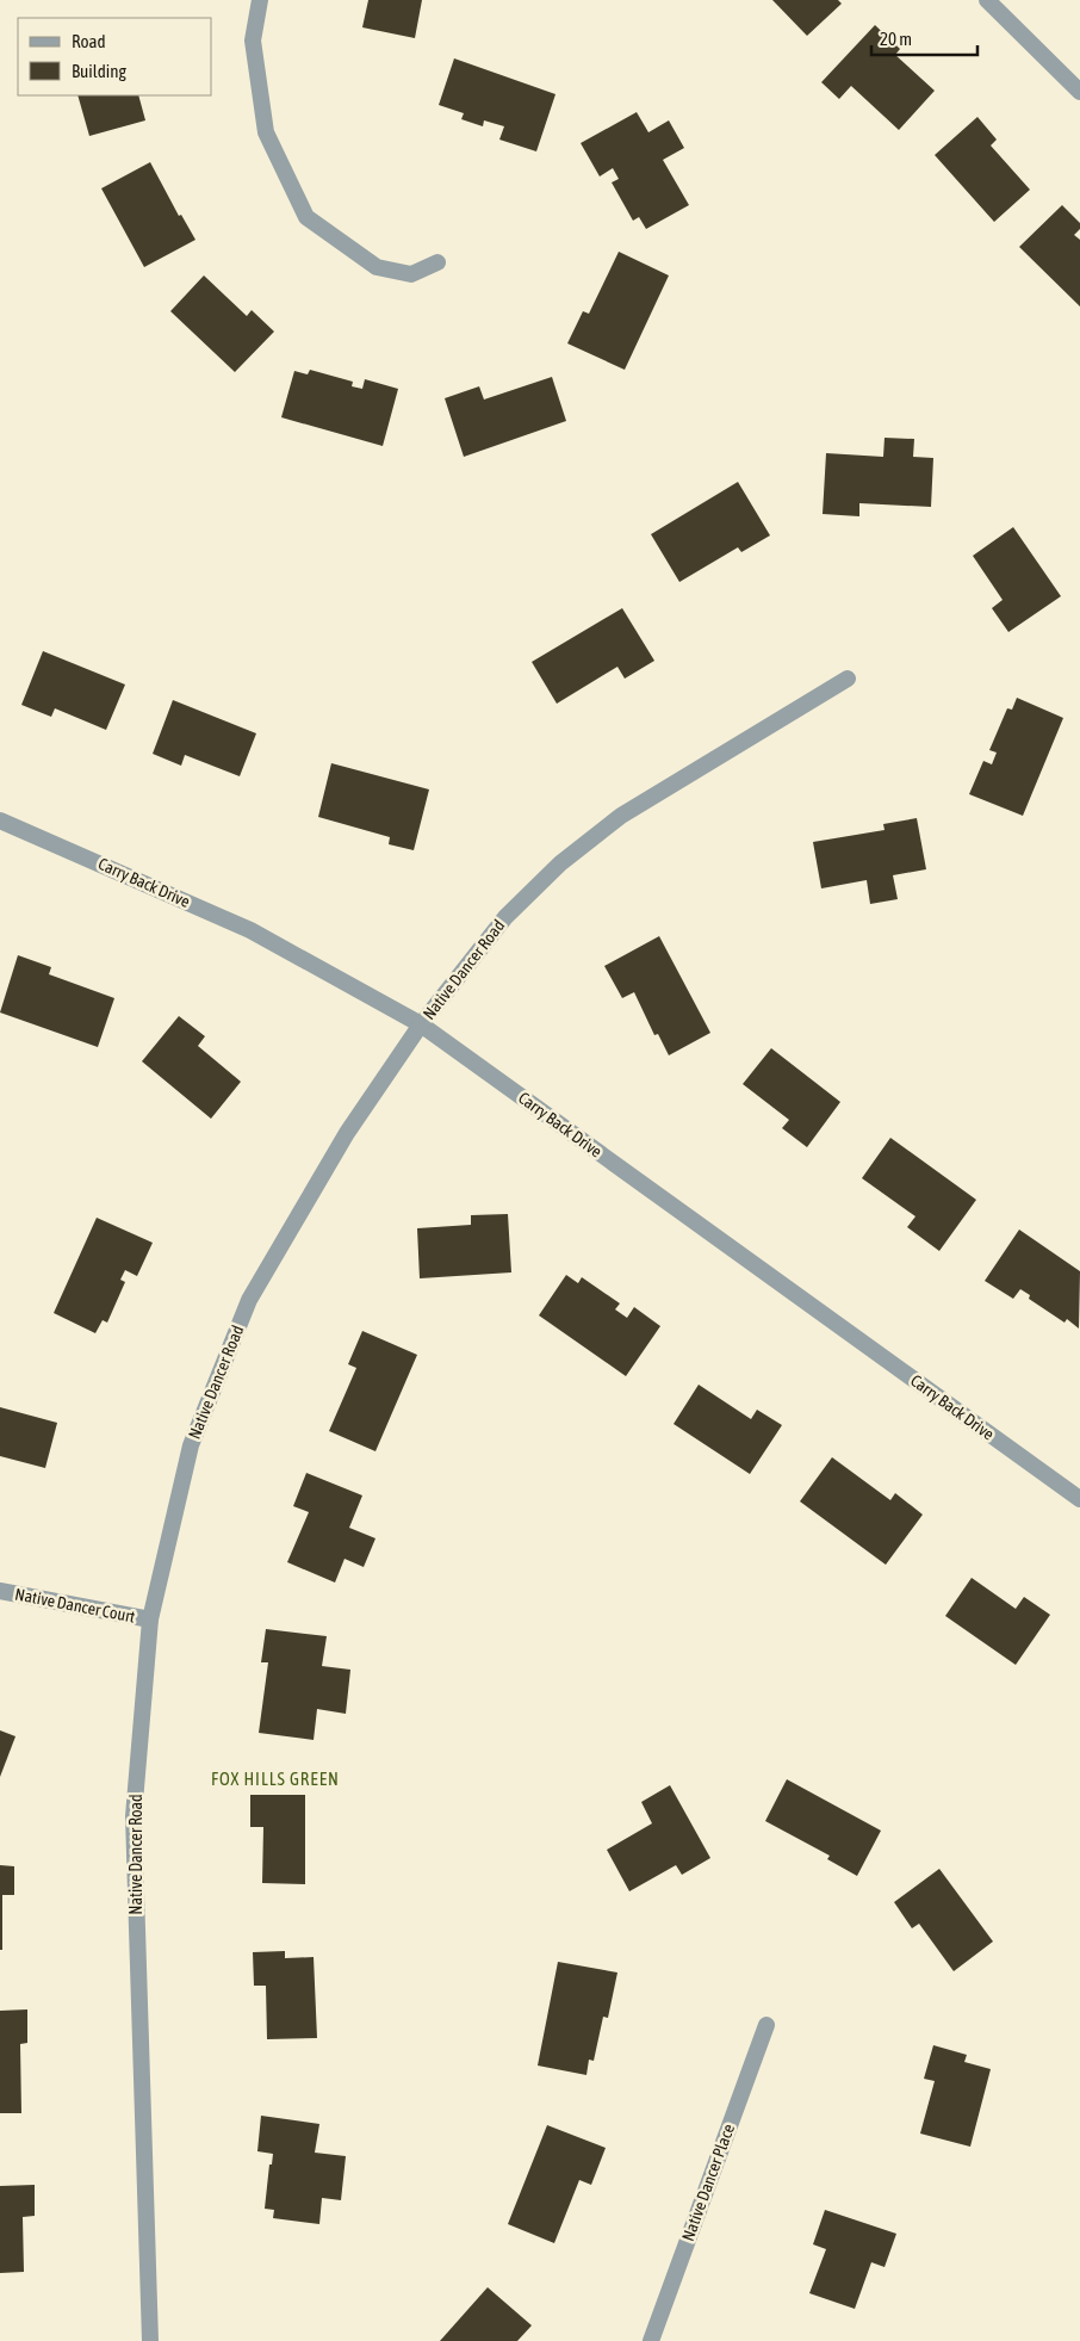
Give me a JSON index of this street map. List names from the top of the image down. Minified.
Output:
{"streets":{"street":["Carry Back Drive","Native Dancer Road","Native Dancer Court","Native Dancer Place"]},"crossings":[["Carry Back Drive","Native Dancer Road"],["Native Dancer Road","Native Dancer Court"]],"districts":["FOX HILLS GREEN"],"legend":["Road","Building"],"scale_bar":"20 m"}
